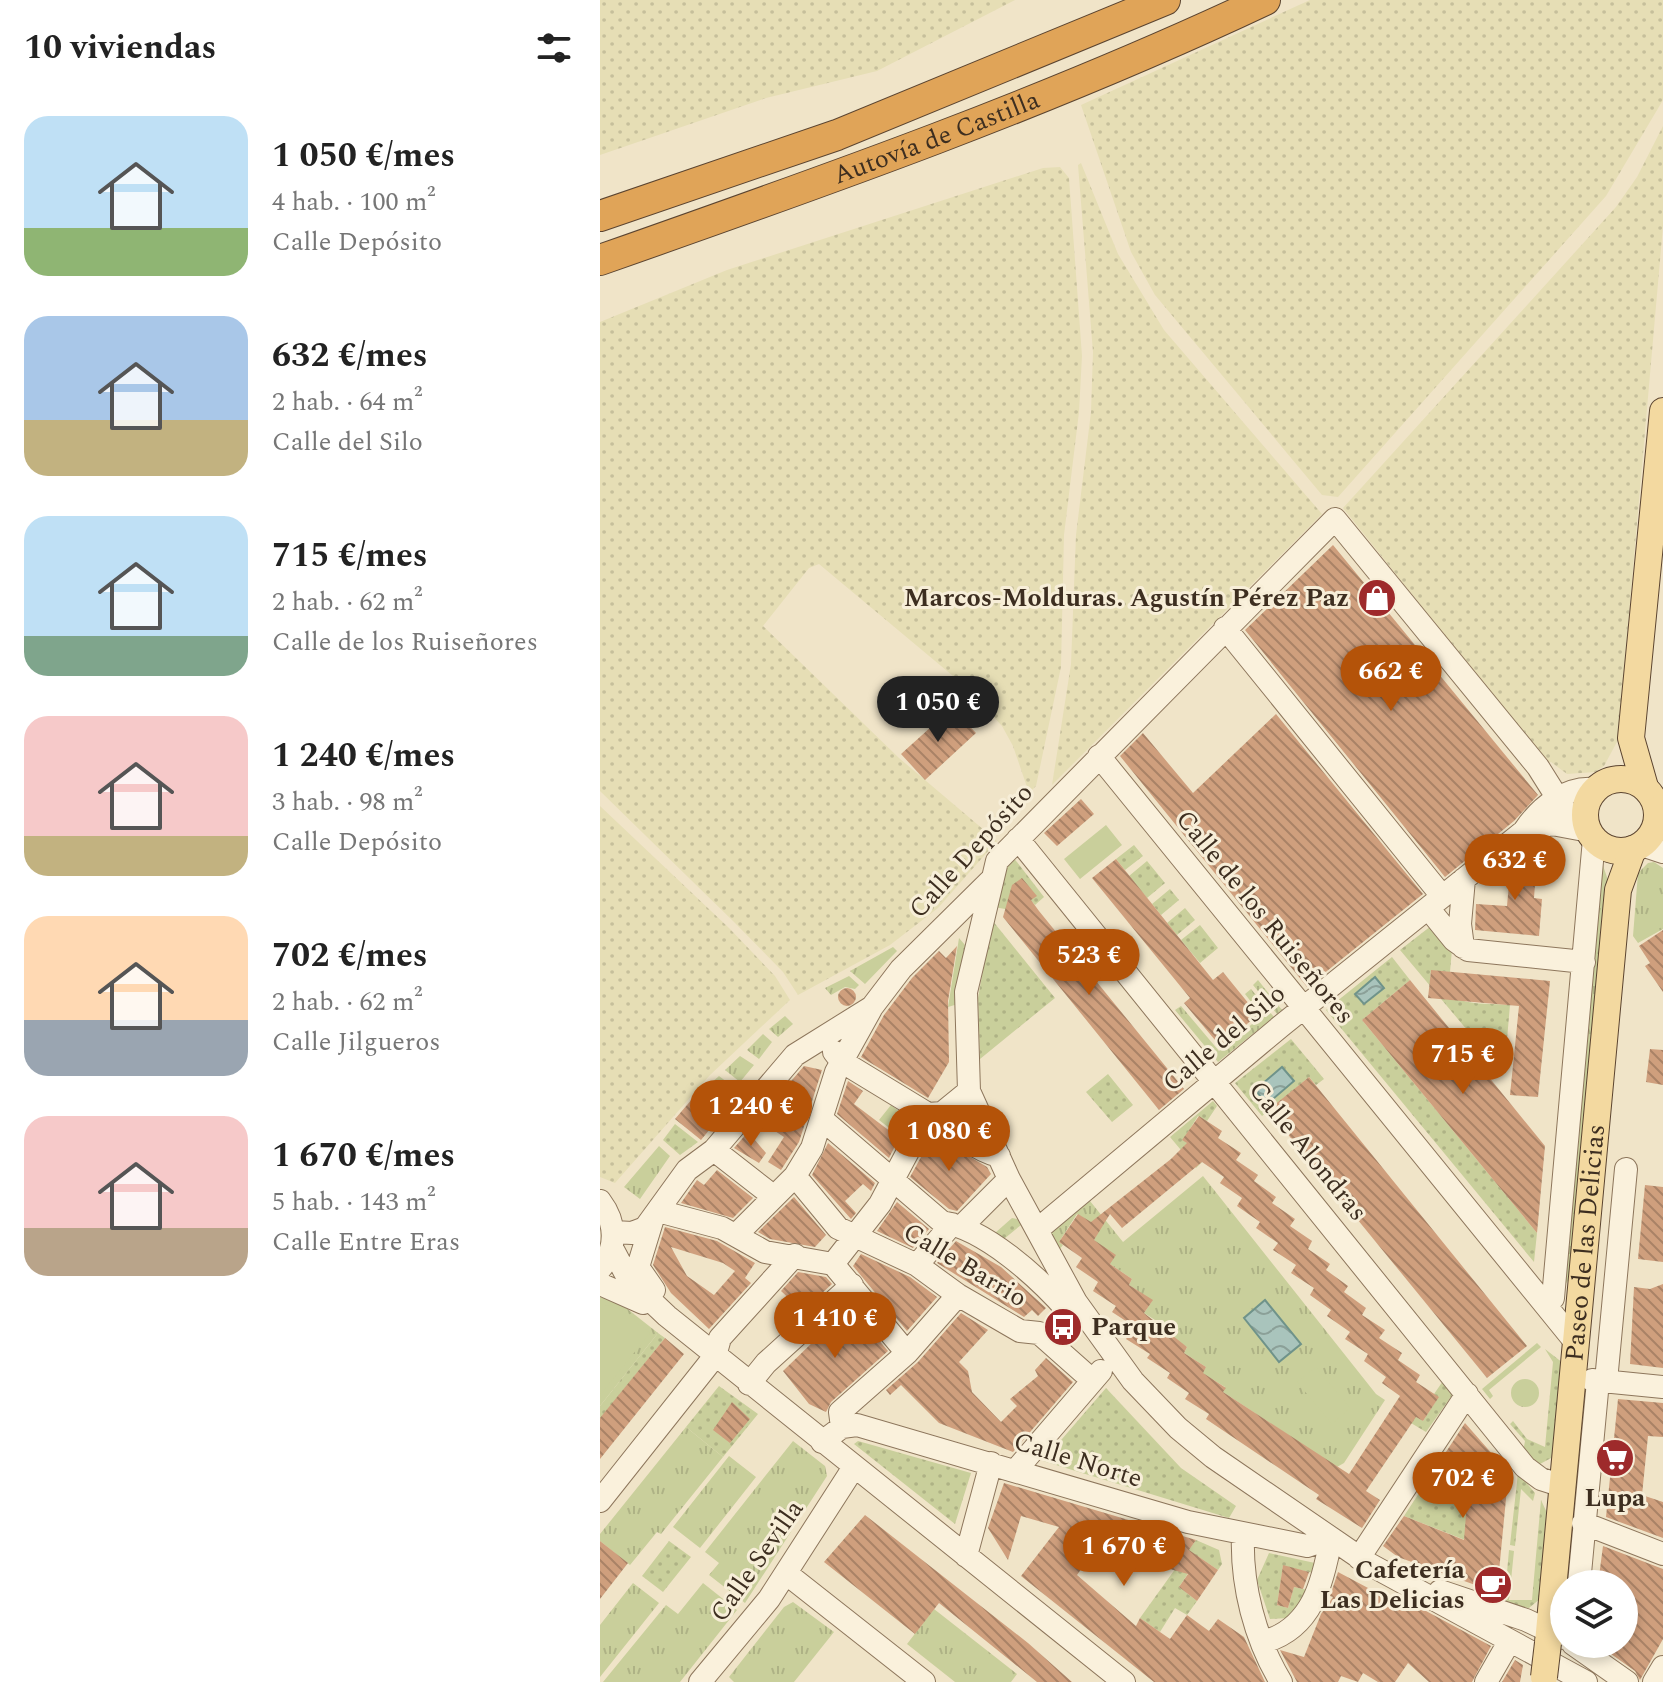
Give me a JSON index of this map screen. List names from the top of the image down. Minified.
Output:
{"streets":{"highway":["Autovía de Castilla"],"main road":["Paseo de las Delicias"],"street":["Calle Depósito","Calle de los Ruiseñores","Calle del Silo","Calle Alondras","Calle Barrio","Calle Norte","Calle Sevilla"]},"crossings":[["Calle Depósito","Calle de los Ruiseñores"],["Calle Depósito","Calle Alondras"],["Calle de los Ruiseñores","Calle del Silo"],["Calle de los Ruiseñores","Paseo de las Delicias"],["Calle del Silo","Calle Alondras"],["Calle del Silo","Paseo de las Delicias"],["Calle Alondras","Paseo de las Delicias"]],"places":{"shop":["Marcos-Molduras. Agustín Pérez Paz"],"bus stop":["Parque"],"supermarket":["Lupa"],"cafe":["Cafetería Las Delicias"]},"page":{"heading":"10 viviendas","list":[{"name":"1 050 €/mes","note":"4 hab. · 100 m² · Calle Depósito"},{"name":"632 €/mes","note":"2 hab. · 64 m² · Calle del Silo"},{"name":"715 €/mes","note":"2 hab. · 62 m² · Calle de los Ruiseñores"},{"name":"1 240 €/mes","note":"3 hab. · 98 m² · Calle Depósito"},{"name":"702 €/mes","note":"2 hab. · 62 m² · Calle Jilgueros"},{"name":"1 670 €/mes","note":"5 hab. · 143 m² · Calle Entre Eras"}],"price":["662 €","1 050 €","632 €","523 €","715 €","1 240 €","1 080 €","1 410 €","702 €","1 670 €"]}}
